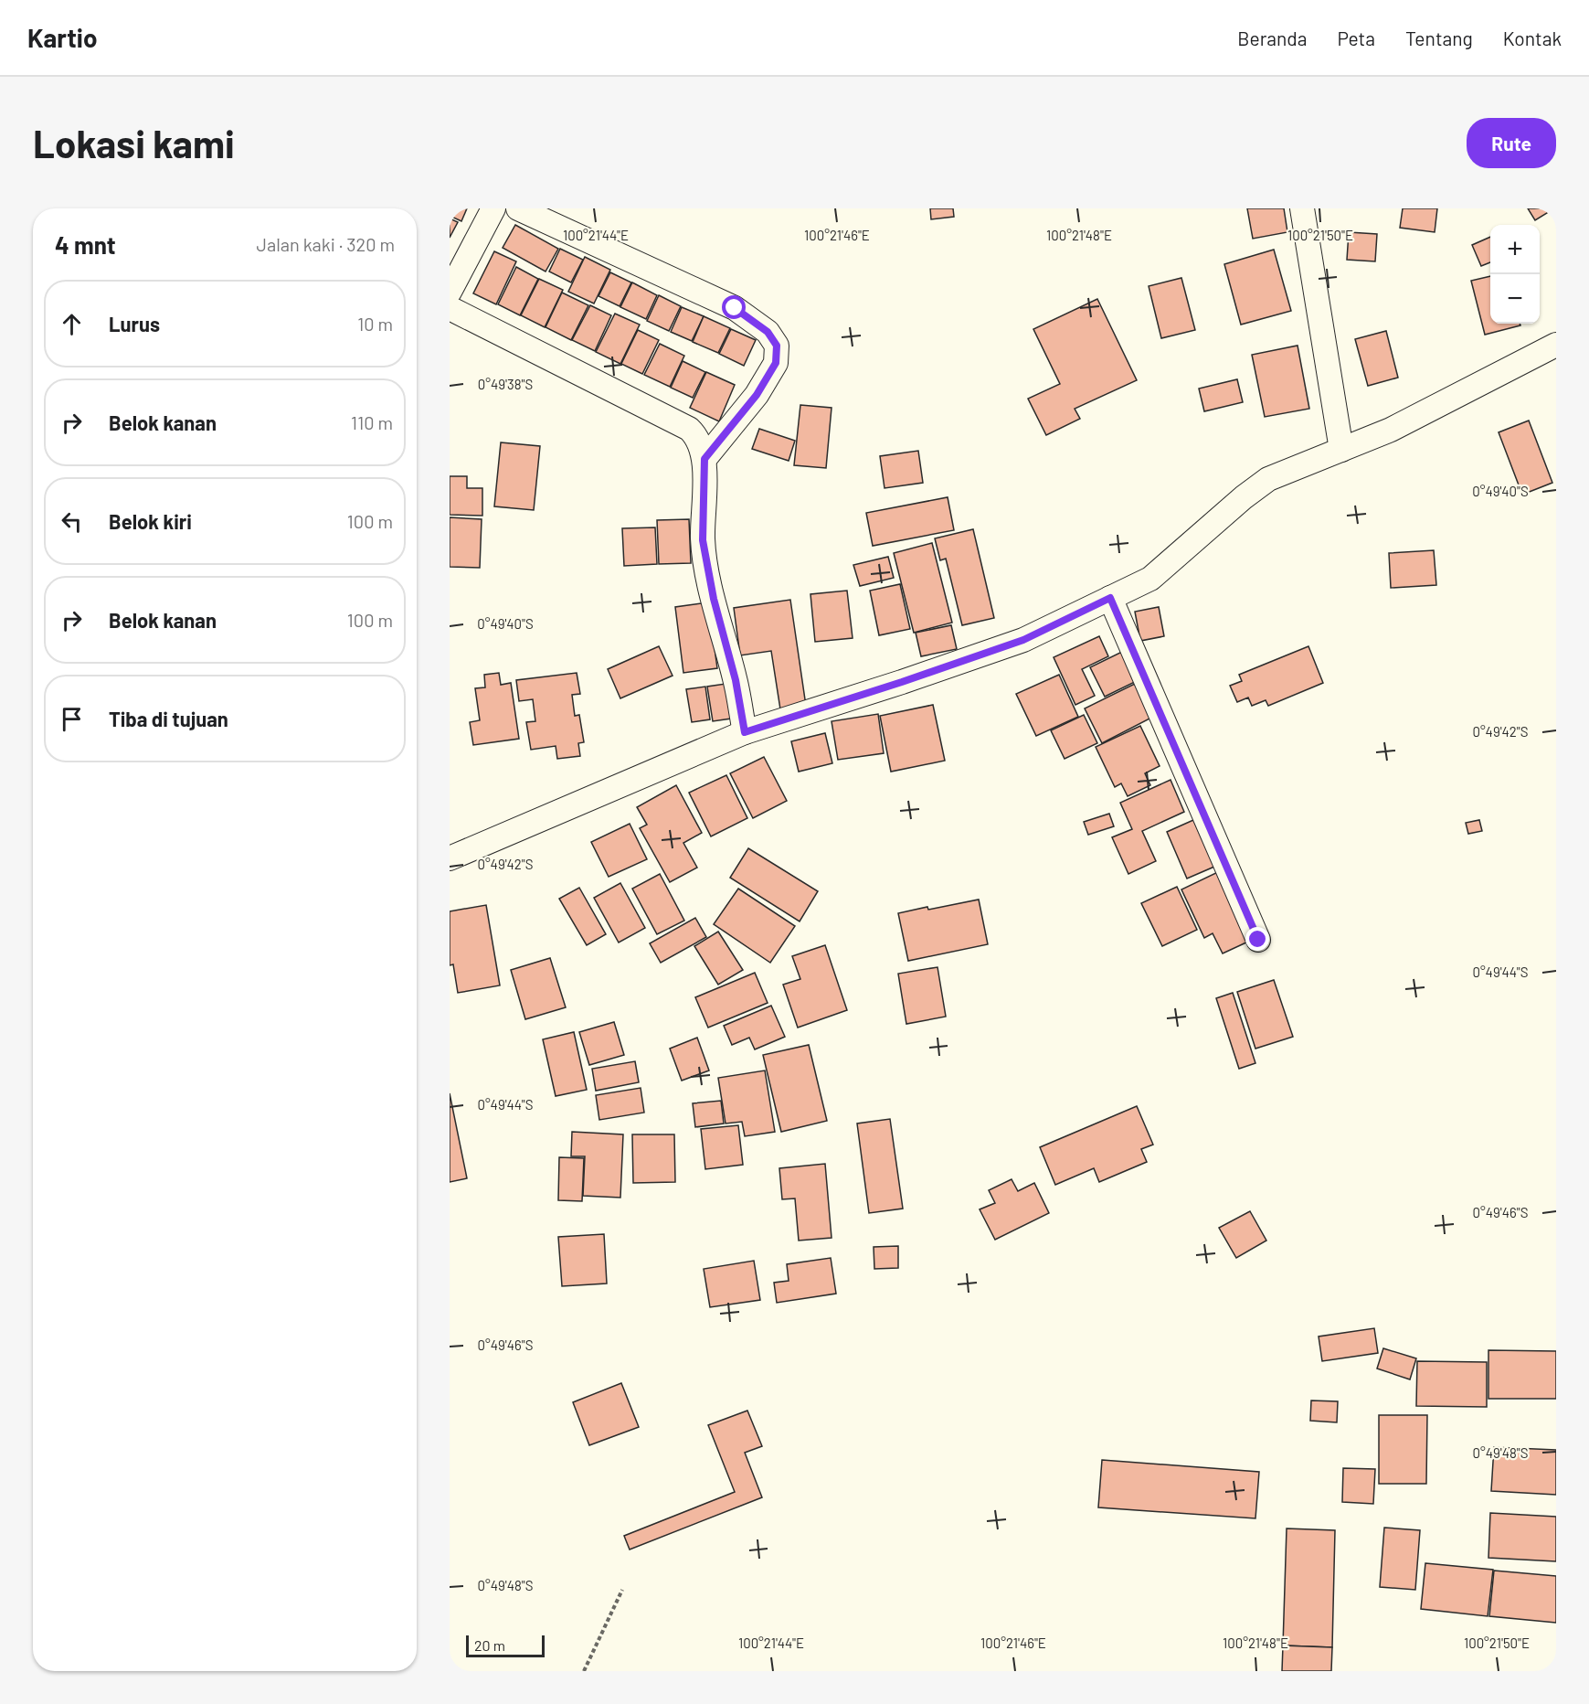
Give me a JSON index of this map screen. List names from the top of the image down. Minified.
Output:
{"scale_bar":"20 m","page":{"header":"Kartio","nav":["Beranda","Peta","Tentang","Kontak"],"buttons":"Rute","title":"Lokasi kami","heading":["4 mnt","Jalan kaki · 320 m"],"map_buttons":["+","−"],"list":[["Lurus","10 m"],["Belok kanan","110 m"],["Belok kiri","100 m"],["Belok kanan","100 m"],"Tiba di tujuan"],"scale":"20 m"},"coordinates":["100°21'44\"E","100°21'46\"E","100°21'48\"E","100°21'50\"E","0°49'38\"S","0°49'40\"S","0°49'42\"S","0°49'44\"S","0°49'46\"S","0°49'48\"S"]}
